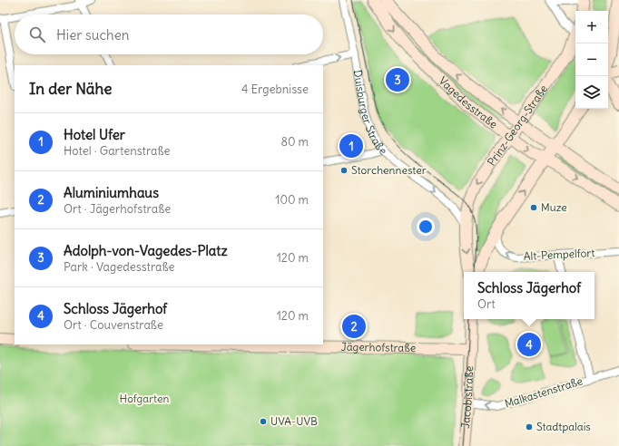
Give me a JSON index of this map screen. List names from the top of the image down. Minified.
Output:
{"streets":{"main road":["Vagedesstraße","Duisburger Straße","Prinz-Georg-Straße","Jägerhofstraße","Jacobistraße"],"street":["Alt-Pempelfort","Malkastenstraße"]},"crossings":[["Vagedesstraße","Prinz-Georg-Straße"],["Duisburger Straße","Prinz-Georg-Straße"],["Jägerhofstraße","Jacobistraße"],["Malkastenstraße","Jacobistraße"]],"one_way":["Duisburger Straße","Malkastenstraße"],"parks":["Hofgarten"],"places":["Storchennester","Muze","UVA-UVB","Stadtpalais"],"page":{"map_buttons":["+","−"],"search":"Hier suchen","heading":["In der Nähe","4 Ergebnisse"],"pins":["3","1","2","4"],"list":[{"mark":"1","name":"Hotel Ufer","note":"Hotel · Gartenstraße","value":"80 m"},{"mark":"2","name":"Aluminiumhaus","note":"Ort · Jägerhofstraße","value":"100 m"},{"mark":"3","name":"Adolph-von-Vagedes-Platz","note":"Park · Vagedesstraße","value":"120 m"},{"mark":"4","name":"Schloss Jägerhof","note":"Ort · Couvenstraße","value":"120 m"}],"popup":["Schloss Jägerhof","Ort"]}}
